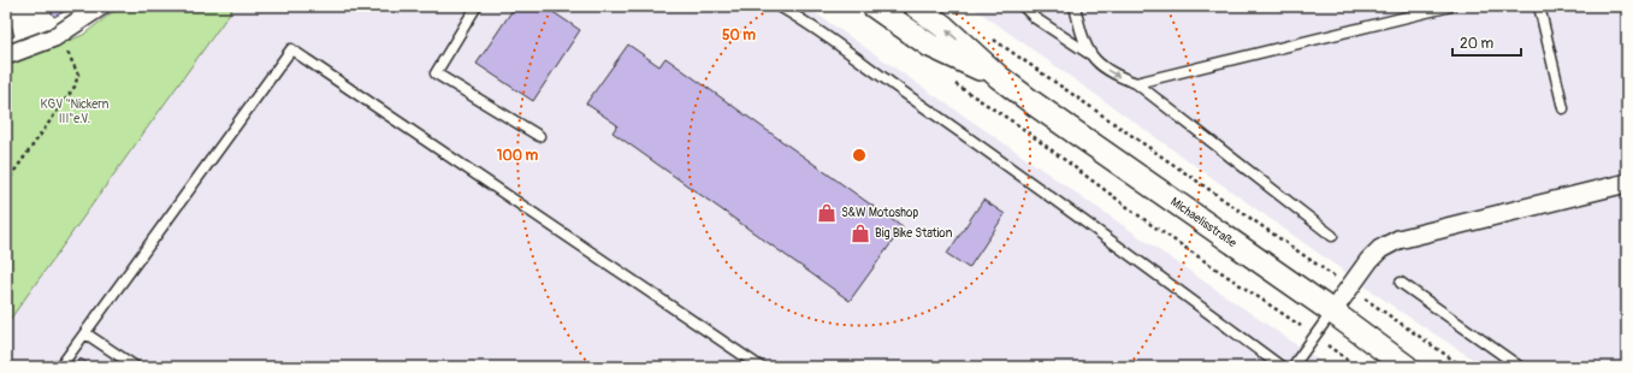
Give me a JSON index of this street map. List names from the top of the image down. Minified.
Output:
{"streets":{"street":["Michaelisstraße"]},"parks":["KGV \"Nickern III\"e.V."],"places":{"shop":["S&W Motoshop","Big Bike Station"]},"scale_bar":"20 m","rings":["50 m","100 m"]}
